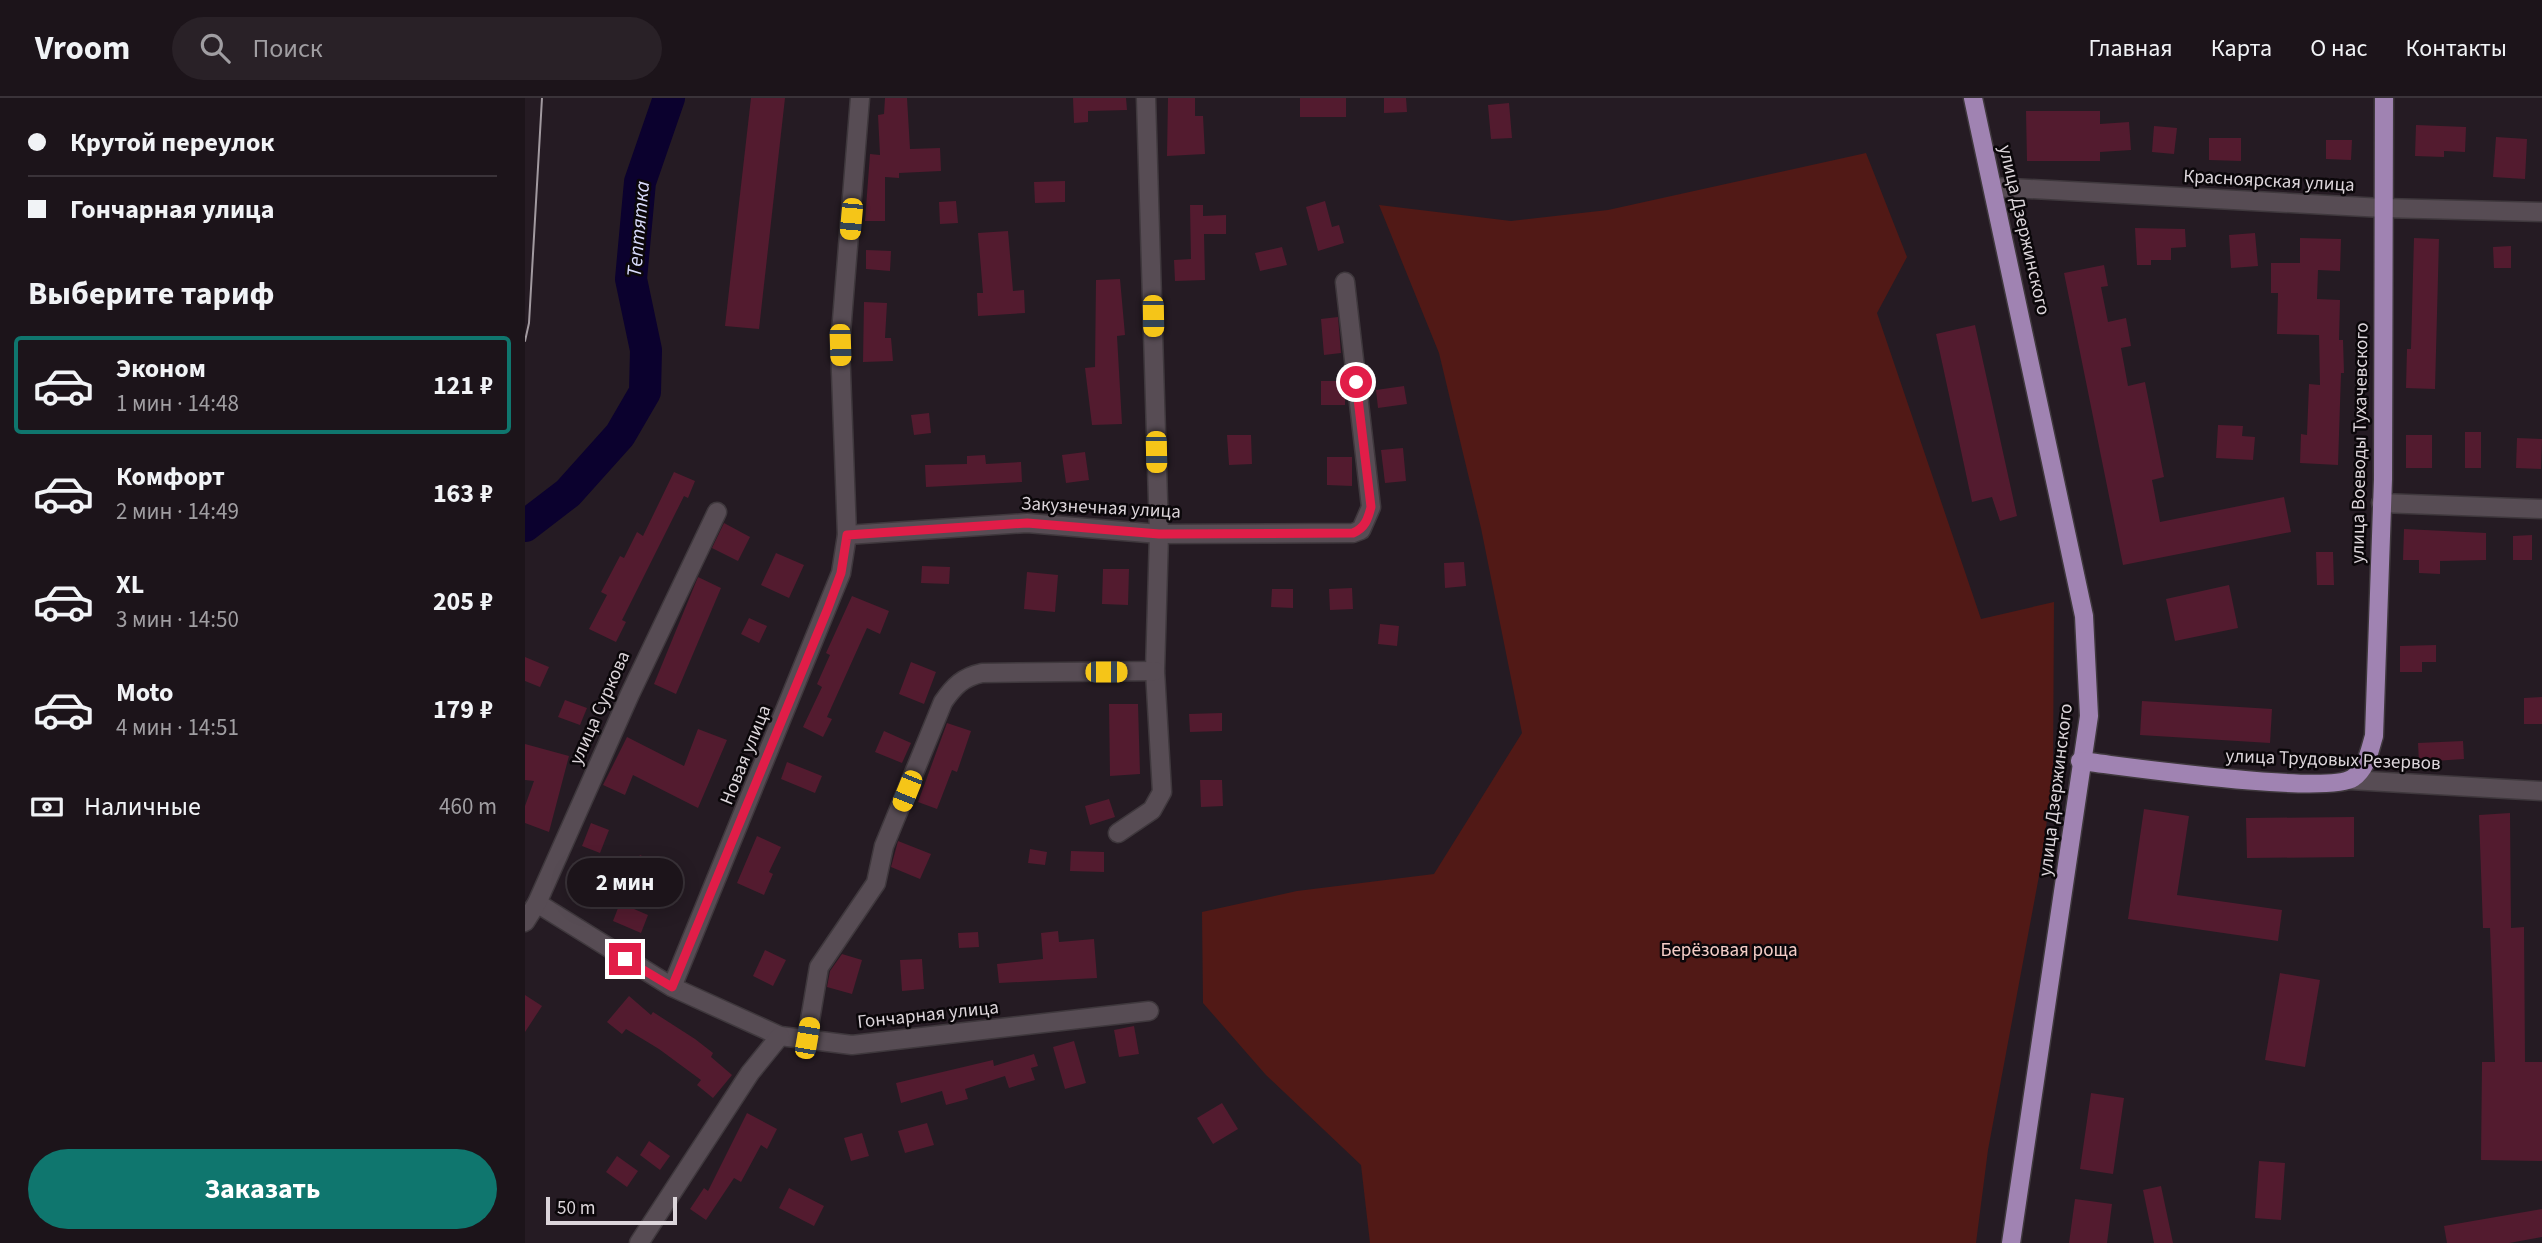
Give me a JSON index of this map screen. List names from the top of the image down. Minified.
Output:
{"streets":{"main road":["улица Дзержинского","улица Воеводы Тухачевского","улица Трудовых Резервов"],"street":["Красноярская улица","Закузнечная улица","улица Суркова","Новая улица","Гончарная улица"]},"crossings":[["Красноярская улица","улица Дзержинского"],["Красноярская улица","улица Воеводы Тухачевского"],["улица Дзержинского","улица Трудовых Резервов"],["улица Воеводы Тухачевского","улица Трудовых Резервов"],["Закузнечная улица","Новая улица"],["улица Суркова","Гончарная улица"],["Новая улица","Гончарная улица"]],"water":["Тептятка"],"parks":["Берёзовая роща"],"scale_bar":"50 m","page":{"header":"Vroom","search":"Поиск","nav":["Главная","Карта","О нас","Контакты"],"banner":["Крутой переулок","Гончарная улица"],"heading":"Выберите тариф","list":[{"name":"Эконом","note":"1 мин · 14:48","value":"121 ₽"},{"name":"Комфорт","note":"2 мин · 14:49","value":"163 ₽"},{"name":"XL","note":"3 мин · 14:50","value":"205 ₽"},{"name":"Moto","note":"4 мин · 14:51","value":"179 ₽"}],"pay":["Наличные","460 m"],"bubble":"2 мин","buttons":"Заказать","scale":"50 m"}}
